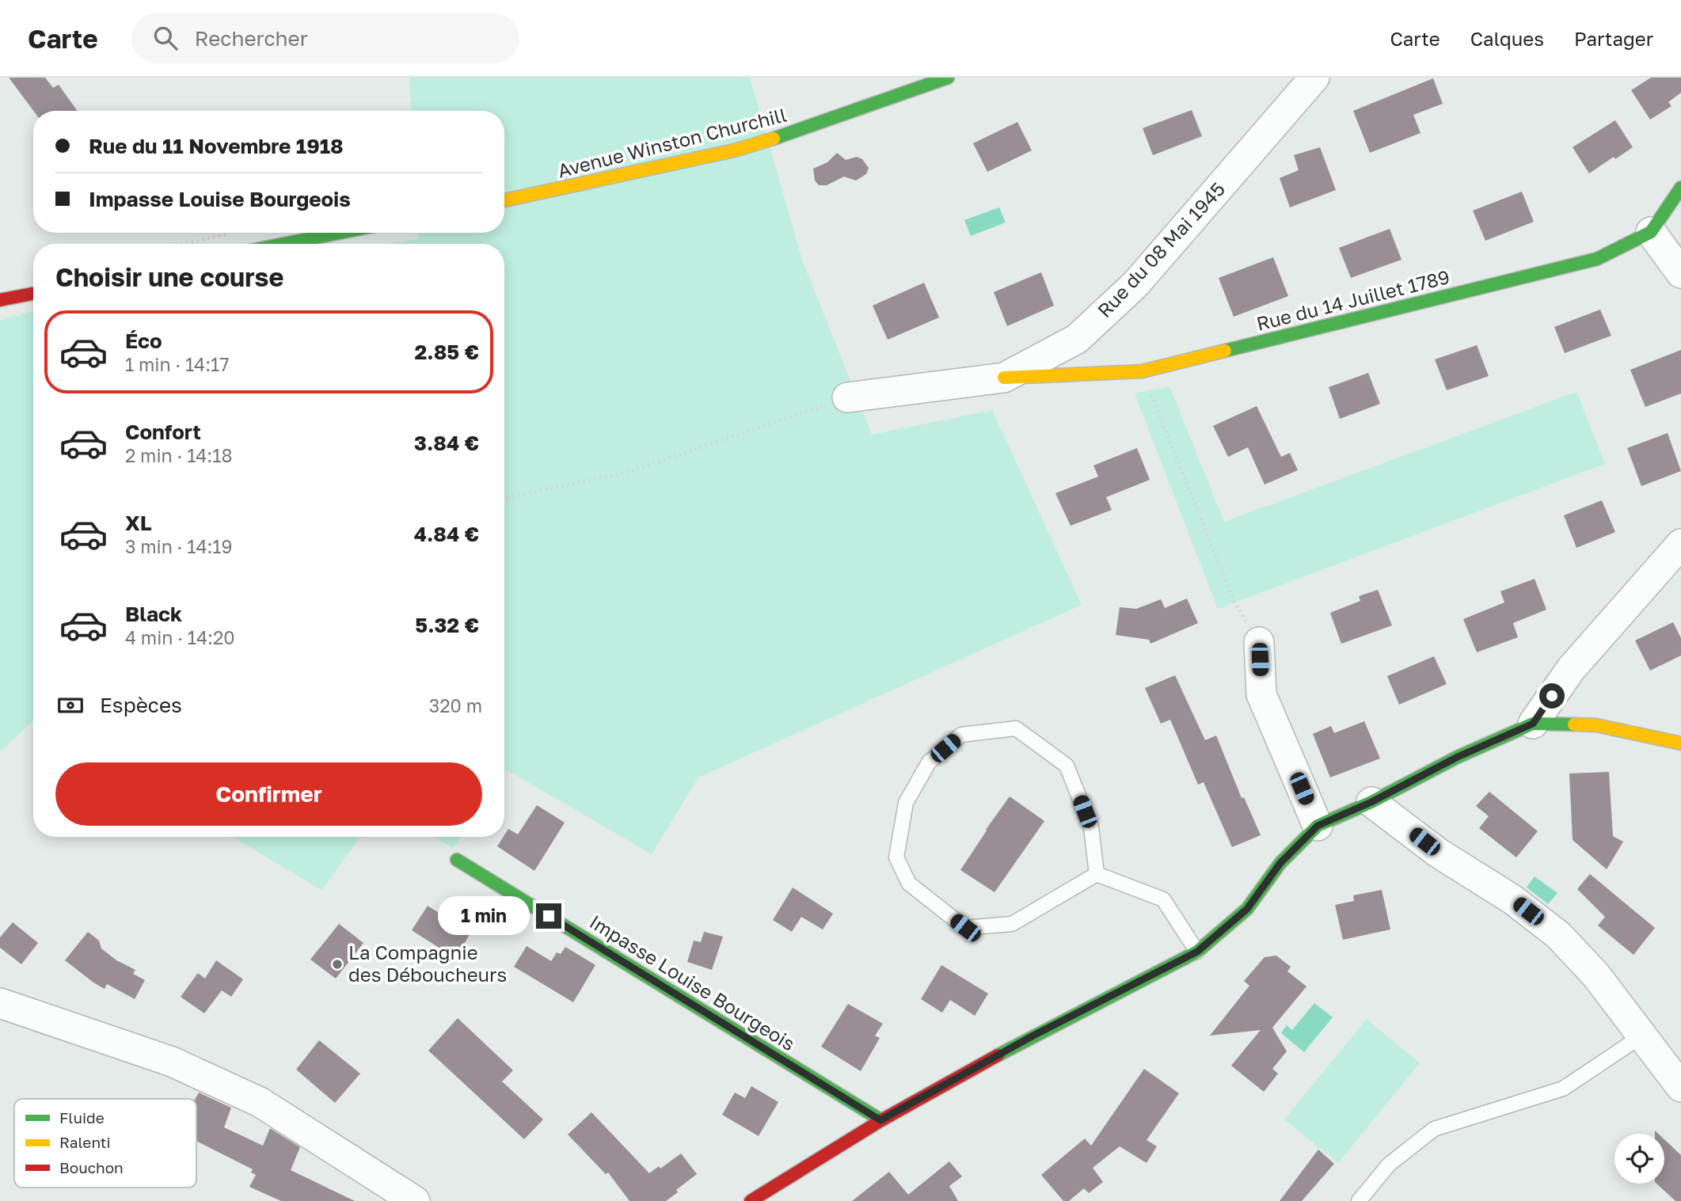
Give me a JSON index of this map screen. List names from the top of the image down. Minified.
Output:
{"streets":{"street":["Avenue Winston Churchill","Rue du 08 Mai 1945","Rue du 14 Juillet 1789","Impasse Louise Bourgeois"]},"crossings":[["Rue du 08 Mai 1945","Rue du 14 Juillet 1789"]],"places":["La Compagnie des Déboucheurs"],"legend":["Fluide","Ralenti","Bouchon"],"page":{"header":"Carte","search":"Rechercher","nav":["Carte","Calques","Partager"],"banner":["Rue du 11 Novembre 1918","Impasse Louise Bourgeois"],"heading":"Choisir une course","list":[{"name":"Éco","note":"1 min · 14:17","value":"2.85 €"},{"name":"Confort","note":"2 min · 14:18","value":"3.84 €"},{"name":"XL","note":"3 min · 14:19","value":"4.84 €"},{"name":"Black","note":"4 min · 14:20","value":"5.32 €"}],"pay":["Espèces","320 m"],"buttons":"Confirmer","bubble":"1 min"}}
